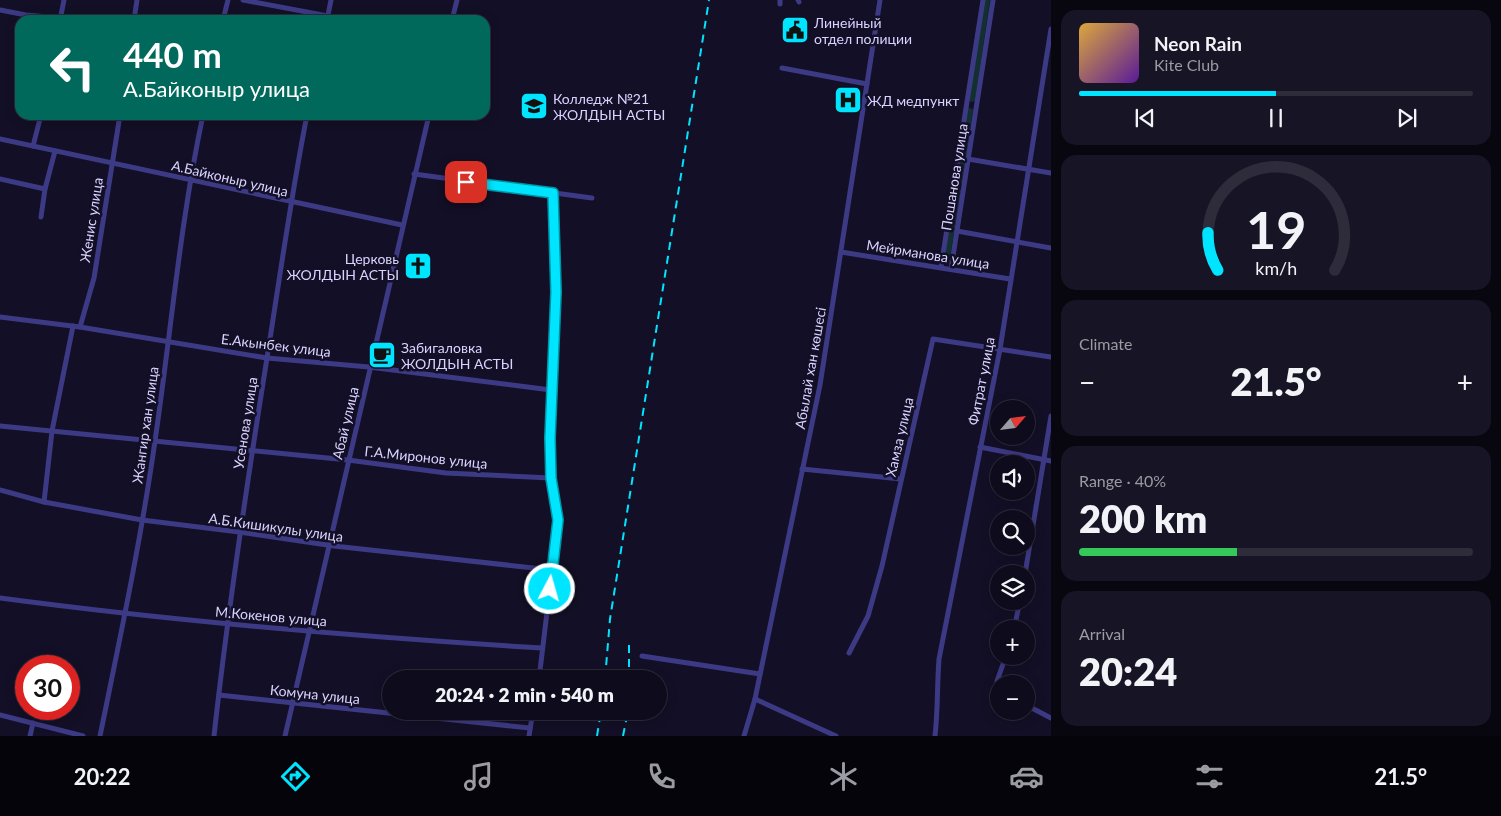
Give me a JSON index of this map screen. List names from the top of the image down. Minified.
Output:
{"streets":{"street":["Пошанова улица","А.Байконыр улица","Женис улица","Мейрманова улица","Е.Акынбек улица","Абылай хан көшесі","Фитрат улица","Усенова улица","Абай улица","Жангир хан улица","Хамза улица","Г.А.Миронов улица","А.Б.Кишикулы улица","М.Кокенов улица","Комуна улица"]},"crossings":[["Пошанова улица","Мейрманова улица"],["А.Байконыр улица","Женис улица"],["А.Байконыр улица","Усенова улица"],["А.Байконыр улица","Абай улица"],["А.Байконыр улица","Жангир хан улица"],["Женис улица","Е.Акынбек улица"],["Мейрманова улица","Абылай хан көшесі"],["Мейрманова улица","Фитрат улица"],["Е.Акынбек улица","Усенова улица"],["Е.Акынбек улица","Абай улица"],["Е.Акынбек улица","Жангир хан улица"],["Фитрат улица","Хамза улица"],["Усенова улица","Г.А.Миронов улица"],["Усенова улица","А.Б.Кишикулы улица"],["Усенова улица","М.Кокенов улица"],["Усенова улица","Комуна улица"],["Абай улица","Г.А.Миронов улица"],["Абай улица","А.Б.Кишикулы улица"],["Абай улица","М.Кокенов улица"],["Абай улица","Комуна улица"],["Жангир хан улица","Г.А.Миронов улица"],["Жангир хан улица","А.Б.Кишикулы улица"],["Жангир хан улица","М.Кокенов улица"]],"places":{"public building":["Линейный отдел полиции"],"hospital":["ЖД медпункт"],"school or university":["Колледж №21 ЖОЛДЫН АСТЫ"],"church":["Церковь ЖОЛДЫН АСТЫ"],"cafe":["Забигаловка ЖОЛДЫН АСТЫ"]},"north":"top right","page":{"turn":["440 m","А.Байконыр улица"],"song":["Neon Rain","Kite Club"],"tile":["Climate",["Range · 40%","200 km"],["Arrival","20:24"]],"heat":["−","21.5°","+"],"map_buttons":["+","−"],"limit":"30","trip":"20:24 · 2 min · 540 m","tabs":["20:22","21.5°"],"gauge":["19","km/h"]}}
